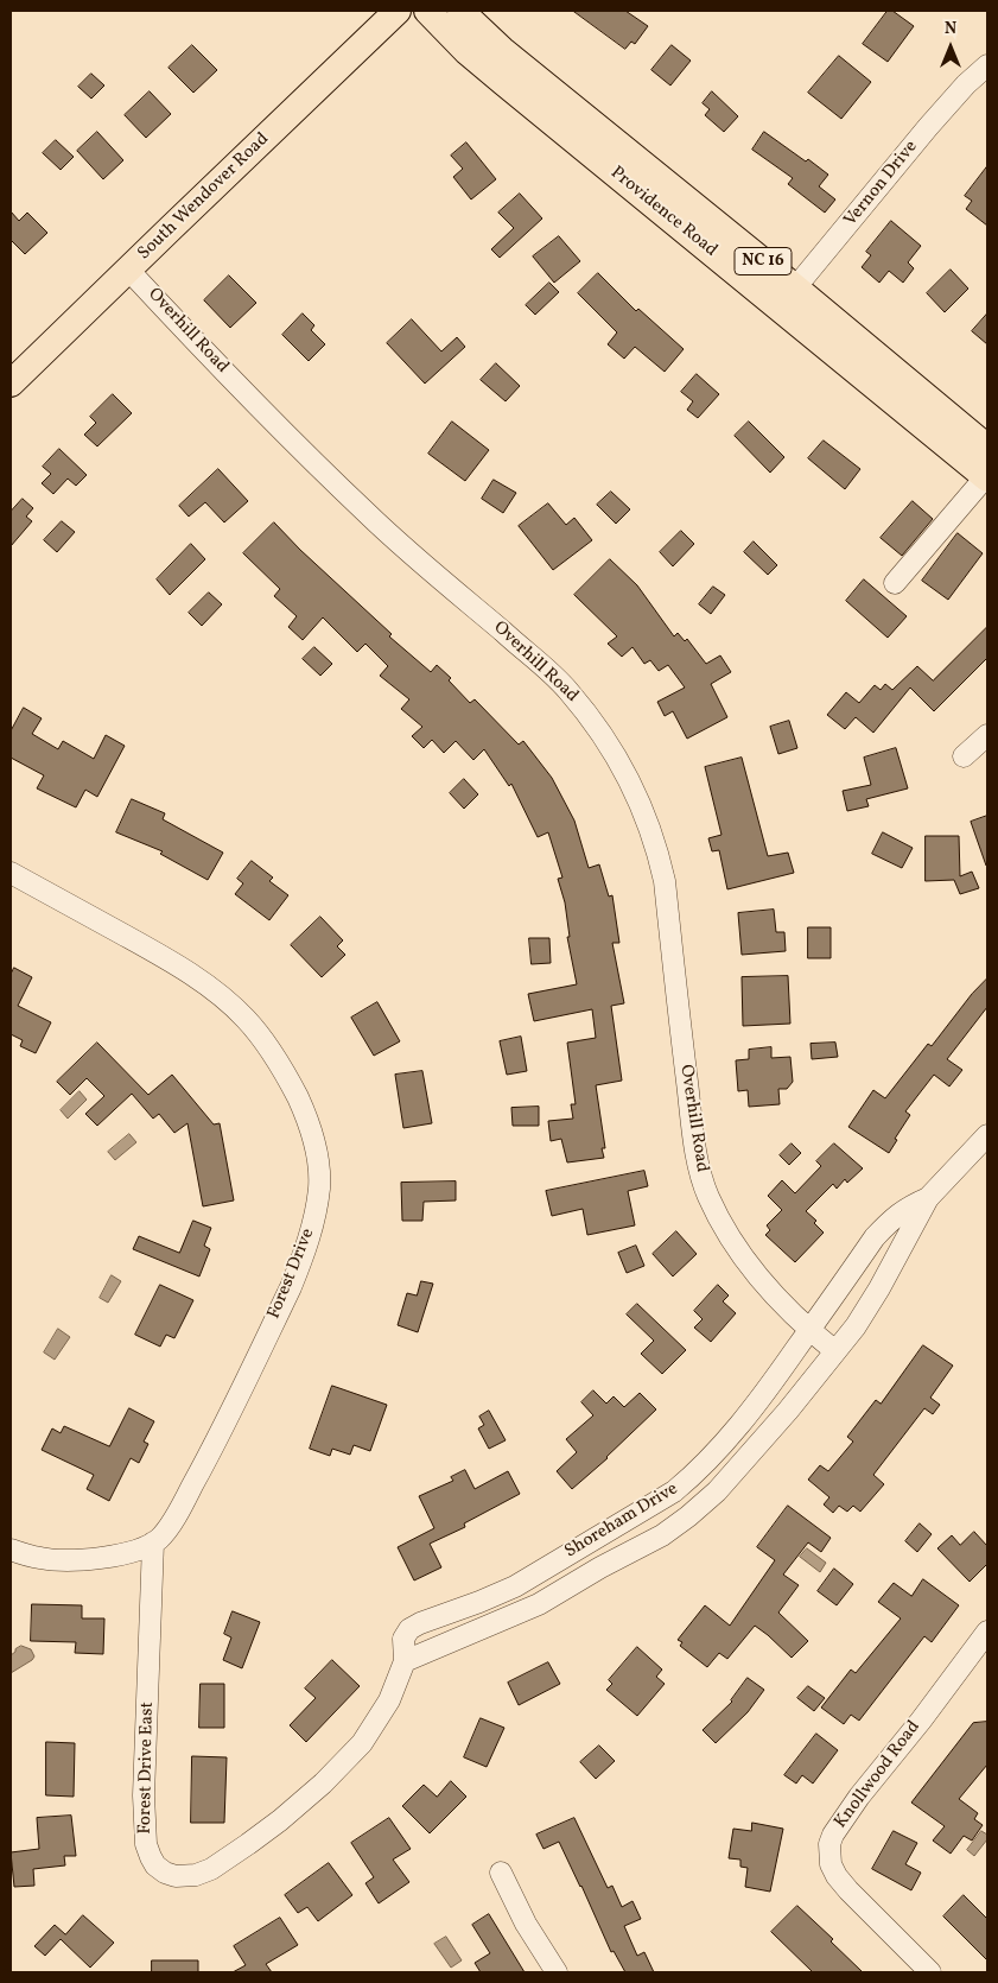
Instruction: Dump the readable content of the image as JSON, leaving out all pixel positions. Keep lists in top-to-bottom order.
{
  "streets": {
    "main road": ["South Wendover Road", "Providence Road", "NC 16"],
    "street": [
      "Vernon Drive",
      "Overhill Road",
      "Forest Drive",
      "Shoreham Drive",
      "Forest Drive East",
      "Knollwood Road"
    ]
  },
  "crossings": [
    ["Vernon Drive", "Providence Road"],
    ["South Wendover Road", "Overhill Road"],
    ["Overhill Road", "Shoreham Drive"],
    ["Forest Drive", "Forest Drive East"],
    ["Shoreham Drive", "Forest Drive East"]
  ],
  "north": "top"
}
